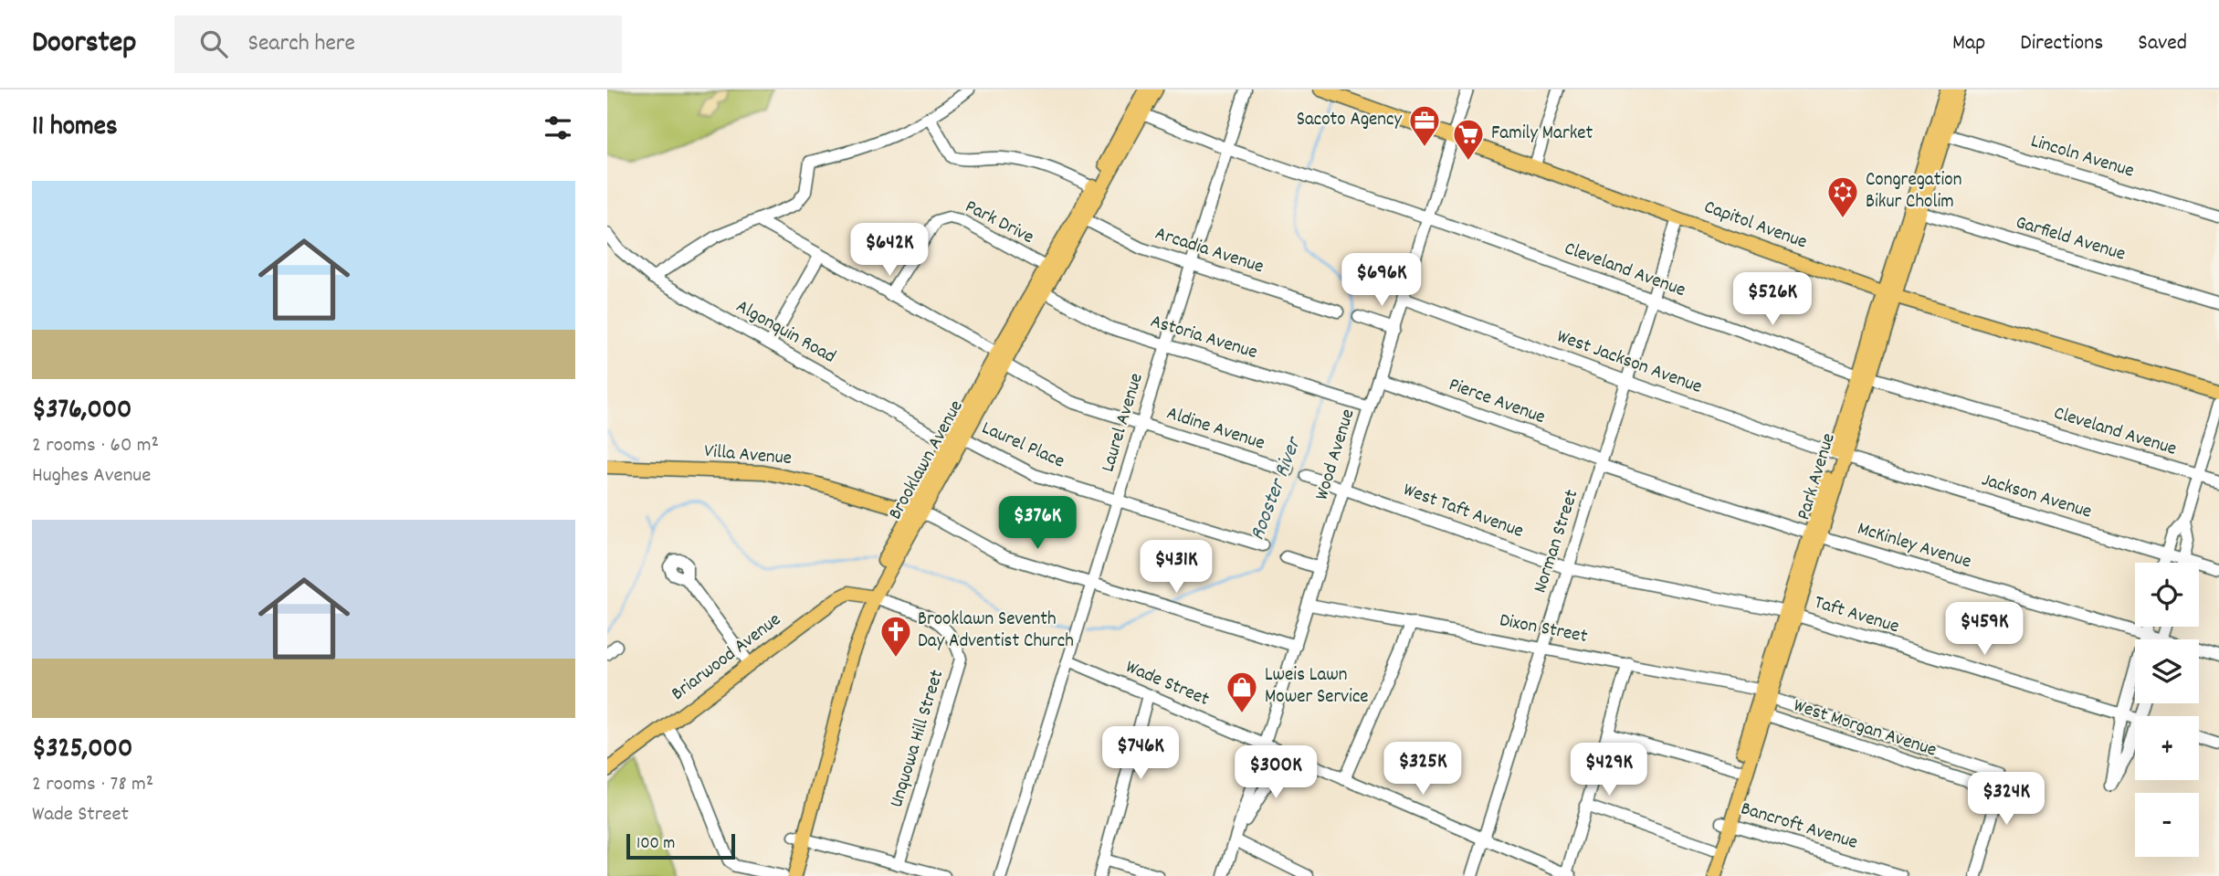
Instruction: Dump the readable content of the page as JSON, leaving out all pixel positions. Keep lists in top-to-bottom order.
{
  "streets": {
    "main road": [
      "Capitol Avenue",
      "Villa Avenue",
      "Brooklawn Avenue",
      "Park Avenue",
      "Briarwood Avenue"
    ],
    "street": [
      "Lincoln Avenue",
      "Park Drive",
      "Garfield Avenue",
      "Arcadia Avenue",
      "Cleveland Avenue",
      "Algonquin Road",
      "Astoria Avenue",
      "West Jackson Avenue",
      "Pierce Avenue",
      "Laurel Avenue",
      "Aldine Avenue",
      "Laurel Place",
      "Wood Avenue",
      "Jackson Avenue",
      "West Taft Avenue",
      "Norman Street",
      "McKinley Avenue",
      "Taft Avenue",
      "Dixon Street",
      "Wade Street",
      "West Morgan Avenue",
      "Unquowa Hill Street",
      "Bancroft Avenue"
    ]
  },
  "crossings": [
    ["Lincoln Avenue", "Park Avenue"],
    ["Park Drive", "Aldine Avenue"],
    ["Park Drive", "Brooklawn Avenue"],
    ["Capitol Avenue", "Wood Avenue"],
    ["Capitol Avenue", "Park Avenue"],
    ["Capitol Avenue", "Norman Street"],
    ["Garfield Avenue", "Park Avenue"],
    ["Arcadia Avenue", "Laurel Avenue"],
    ["Arcadia Avenue", "Brooklawn Avenue"],
    ["Cleveland Avenue", "Laurel Avenue"],
    ["Cleveland Avenue", "Wood Avenue"],
    ["Cleveland Avenue", "Brooklawn Avenue"],
    ["Cleveland Avenue", "Park Avenue"],
    ["Cleveland Avenue", "Norman Street"],
    ["Algonquin Road", "Laurel Place"],
    ["Algonquin Road", "Brooklawn Avenue"],
    ["Astoria Avenue", "Laurel Avenue"],
    ["Astoria Avenue", "Wood Avenue"],
    ["Astoria Avenue", "Brooklawn Avenue"],
    ["West Jackson Avenue", "Wood Avenue"],
    ["West Jackson Avenue", "Park Avenue"],
    ["West Jackson Avenue", "Jackson Avenue"],
    ["West Jackson Avenue", "Norman Street"],
    ["Pierce Avenue", "Wood Avenue"],
    ["Pierce Avenue", "Norman Street"],
    ["Pierce Avenue", "McKinley Avenue"],
    ["Laurel Avenue", "Aldine Avenue"],
    ["Laurel Avenue", "Laurel Place"],
    ["Laurel Avenue", "Wade Street"],
    ["Aldine Avenue", "Brooklawn Avenue"],
    ["Laurel Place", "Brooklawn Avenue"],
    ["Wood Avenue", "West Taft Avenue"],
    ["Wood Avenue", "Dixon Street"],
    ["Wood Avenue", "Wade Street"],
    ["Villa Avenue", "Brooklawn Avenue"],
    ["Brooklawn Avenue", "Briarwood Avenue"],
    ["Brooklawn Avenue", "Unquowa Hill Street"],
    ["Park Avenue", "Jackson Avenue"],
    ["Park Avenue", "West Taft Avenue"],
    ["Park Avenue", "McKinley Avenue"],
    ["Park Avenue", "Taft Avenue"],
    ["Park Avenue", "Dixon Street"],
    ["Park Avenue", "West Morgan Avenue"],
    ["Park Avenue", "Bancroft Avenue"],
    ["West Taft Avenue", "Norman Street"],
    ["West Taft Avenue", "Taft Avenue"],
    ["Norman Street", "McKinley Avenue"],
    ["Norman Street", "Dixon Street"],
    ["Norman Street", "Wade Street"],
    ["Dixon Street", "West Morgan Avenue"],
    ["Briarwood Avenue", "Unquowa Hill Street"]
  ],
  "water": ["Rooster River"],
  "places": {
    "office": ["Sacoto Agency"],
    "supermarket": ["Family Market"],
    "synagogue": ["Congregation Bikur Cholim"],
    "church": ["Brooklawn Seventh Day Adventist Church"],
    "shop": ["Lweis Lawn Mower Service"]
  },
  "scale_bar": "100 m",
  "page": {
    "header": "Doorstep",
    "search": "Search here",
    "nav": ["Map", "Directions", "Saved"],
    "heading": "11 homes",
    "list": [
      {
        "name": "$376,000",
        "note": "2 rooms · 60 m² · Hughes Avenue"
      },
      {
        "name": "$325,000",
        "note": "2 rooms · 78 m² · Wade Street"
      }
    ],
    "price": [
      "$642K",
      "$696K",
      "$526K",
      "$376K",
      "$431K",
      "$459K",
      "$746K",
      "$325K",
      "$429K",
      "$300K",
      "$324K"
    ],
    "map_buttons": ["+", "−"],
    "scale": "100 m"
  }
}
